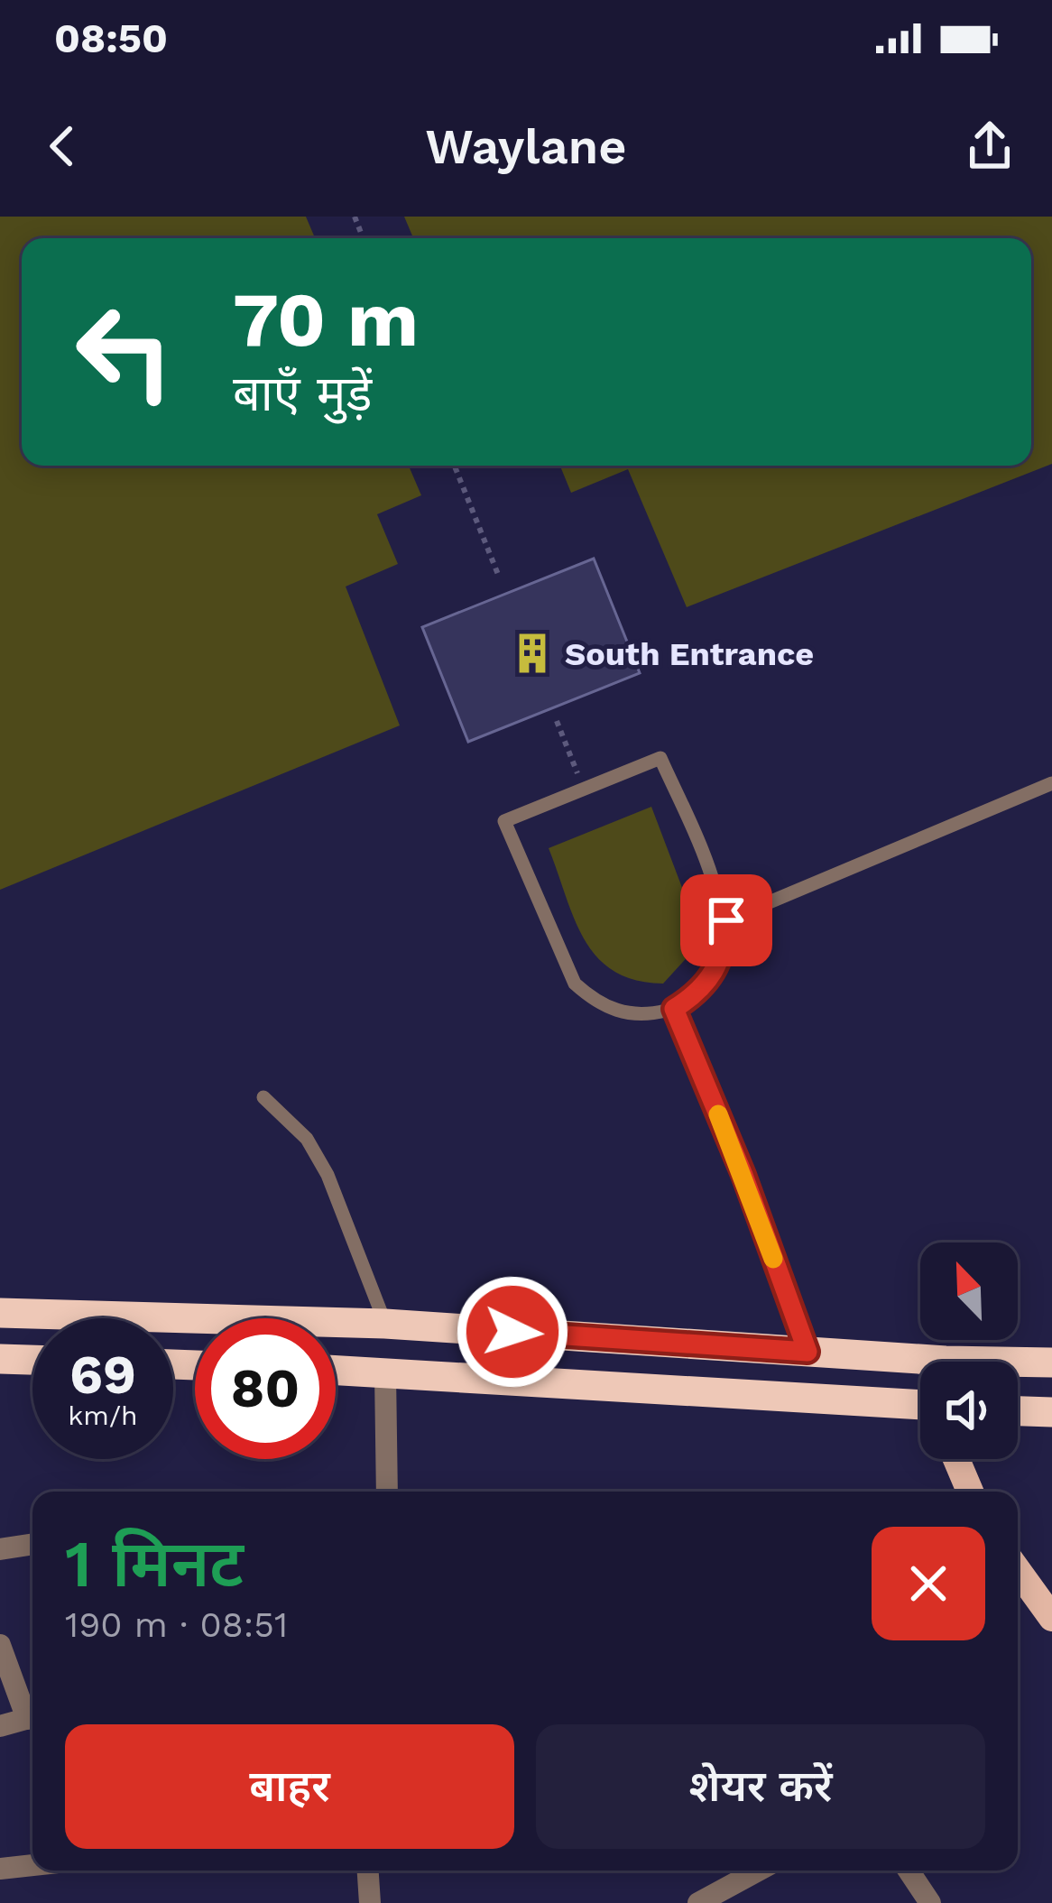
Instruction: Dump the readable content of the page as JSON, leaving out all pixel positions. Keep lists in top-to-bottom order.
{
  "places": {
    "building": ["South Entrance"]
  },
  "north": "top left",
  "page": {
    "status": "08:50",
    "header": "Waylane",
    "turn": ["70 m", "बाएँ मुड़ें"],
    "speed": "69 km/h",
    "limit": "80",
    "heading": ["1 मिनट", "190 m · 08:51"],
    "buttons": ["बाहर", "शेयर करें"]
  }
}
